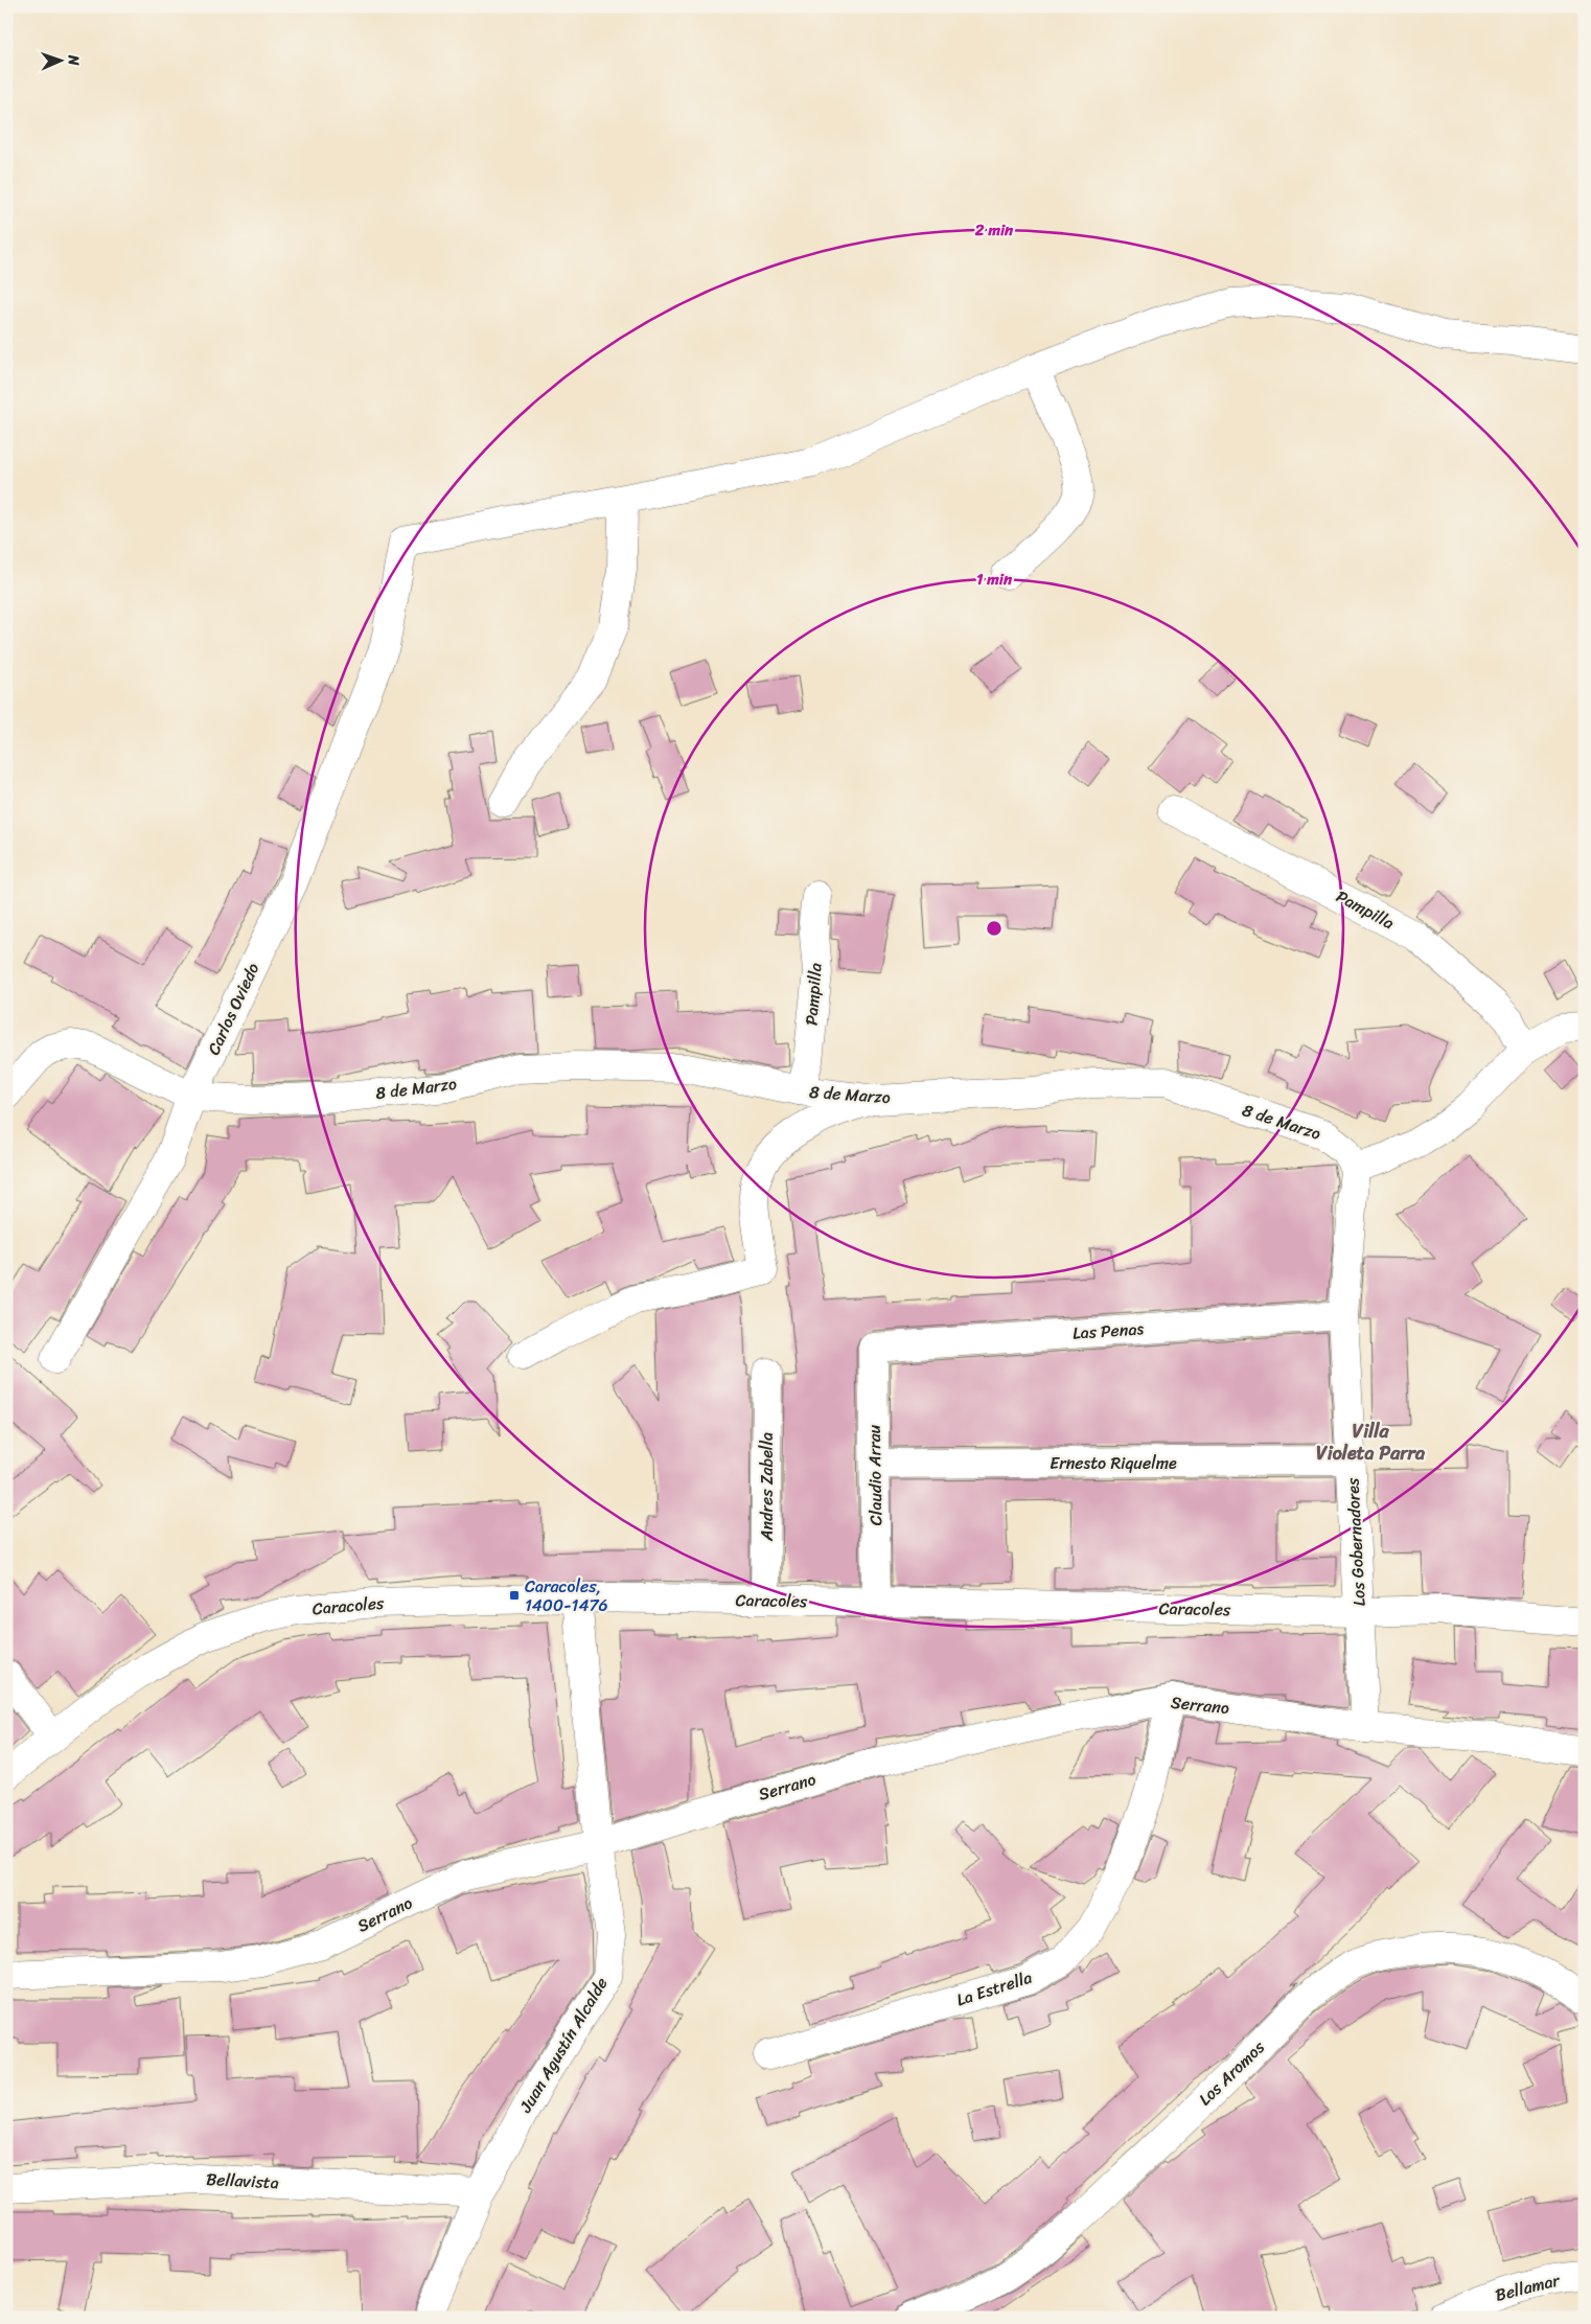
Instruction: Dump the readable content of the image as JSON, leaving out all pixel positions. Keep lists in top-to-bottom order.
{
  "streets": {
    "street": [
      "Pampilla",
      "Carlos Oviedo",
      "8 de Marzo",
      "Las Penas",
      "Ernesto Riquelme",
      "Claudio Arrau",
      "Andres Zabella",
      "Los Gobernadores",
      "Caracoles",
      "Serrano",
      "La Estrella",
      "Juan Agustín Alcalde",
      "Los Aromos",
      "Bellavista",
      "Bellamar"
    ]
  },
  "crossings": [
    ["Pampilla", "8 de Marzo"],
    ["Carlos Oviedo", "8 de Marzo"],
    ["8 de Marzo", "Los Gobernadores"],
    ["Las Penas", "Claudio Arrau"],
    ["Las Penas", "Los Gobernadores"],
    ["Ernesto Riquelme", "Claudio Arrau"],
    ["Ernesto Riquelme", "Los Gobernadores"],
    ["Claudio Arrau", "Caracoles"],
    ["Andres Zabella", "Caracoles"],
    ["Los Gobernadores", "Caracoles"],
    ["Los Gobernadores", "Serrano"],
    ["Caracoles", "Juan Agustín Alcalde"],
    ["Serrano", "La Estrella"],
    ["Serrano", "Juan Agustín Alcalde"],
    ["Juan Agustín Alcalde", "Bellavista"]
  ],
  "districts": ["Villa Violeta Parra"],
  "places": {
    "transit": ["Caracoles, 1400-1476"]
  },
  "north": "right",
  "rings": ["2 min", "1 min"]
}
